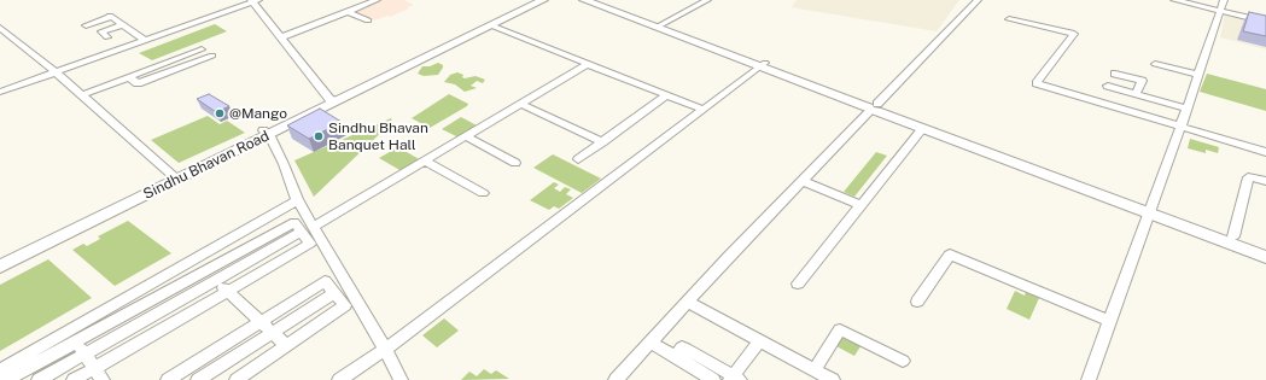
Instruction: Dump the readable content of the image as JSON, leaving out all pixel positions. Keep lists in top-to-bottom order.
{
  "streets": {
    "main road": ["Sindhu Bhavan Road"]
  },
  "places": ["@Mango", "Sindhu Bhavan Banquet Hall"]
}
